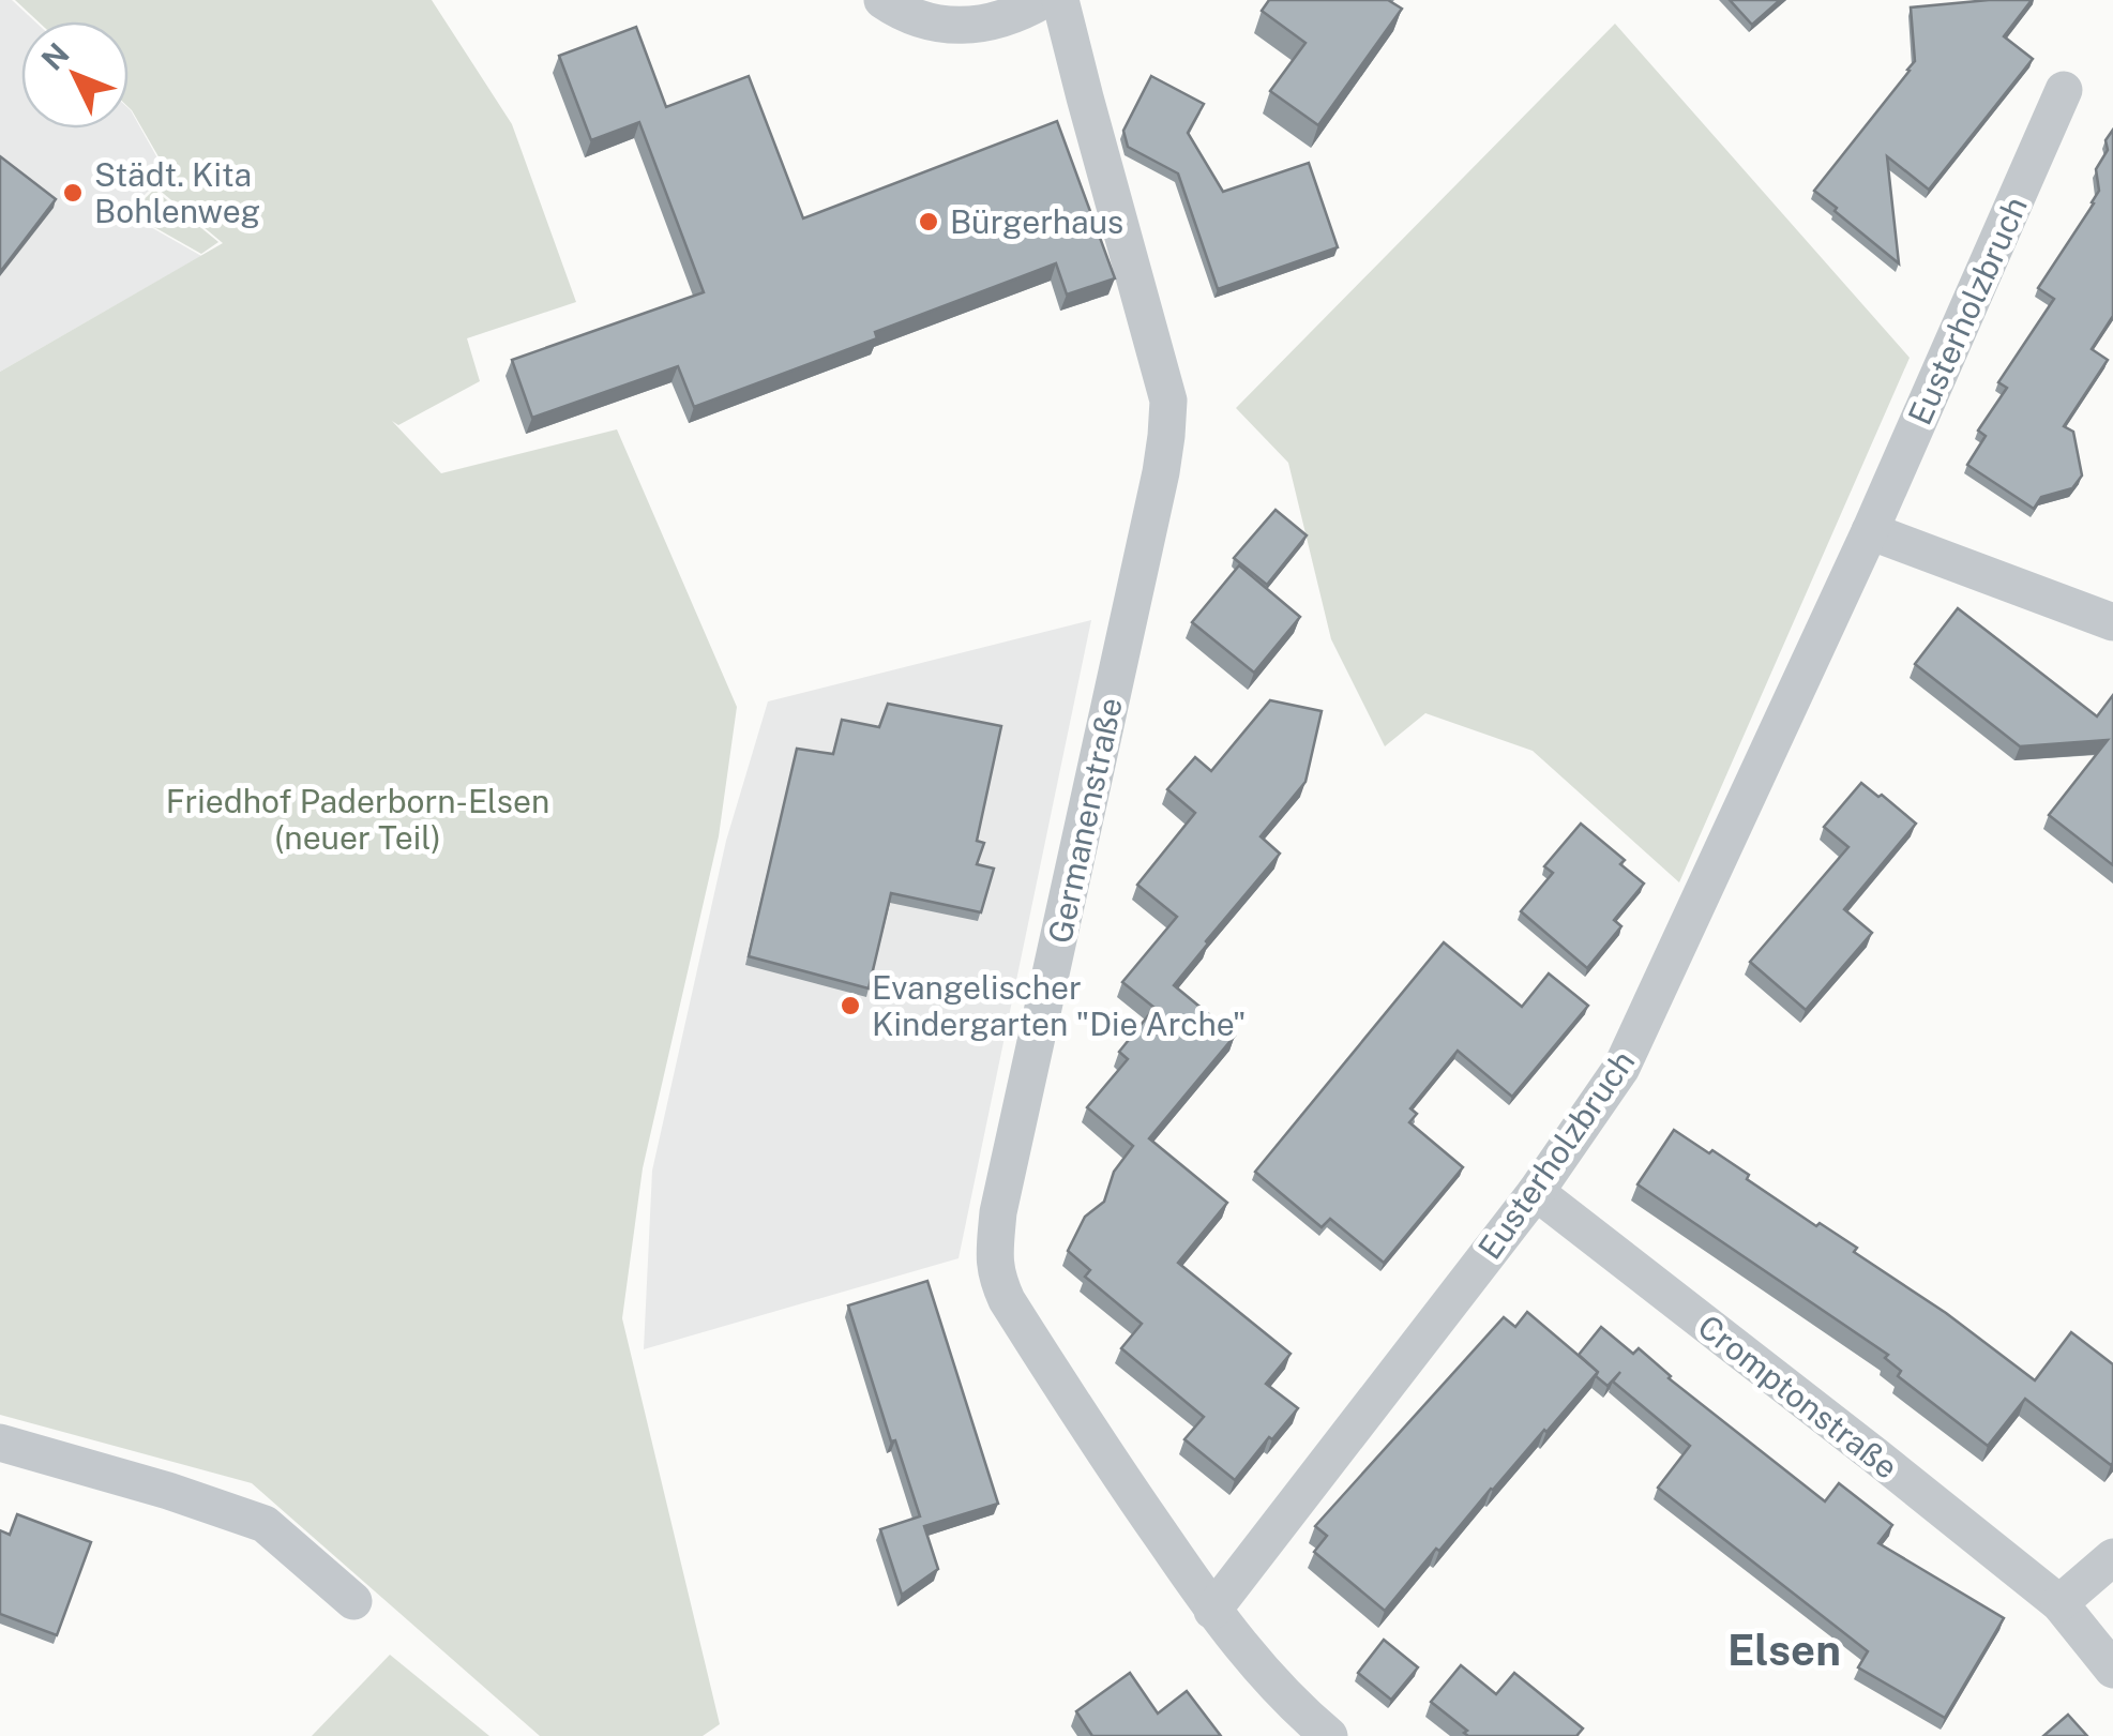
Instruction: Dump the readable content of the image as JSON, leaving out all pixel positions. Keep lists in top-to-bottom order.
{
  "streets": {
    "street": ["Eusterholzbruch", "Germanenstraße", "Cromptonstraße"]
  },
  "crossings": [
    ["Eusterholzbruch", "Germanenstraße"],
    ["Eusterholzbruch", "Cromptonstraße"]
  ],
  "districts": ["Elsen"],
  "parks": ["Friedhof Paderborn-Elsen (neuer Teil)"],
  "places": ["Städt. Kita Bohlenweg", "Bürgerhaus", "Evangelischer Kindergarten \"Die Arche\""],
  "north": "top left"
}
